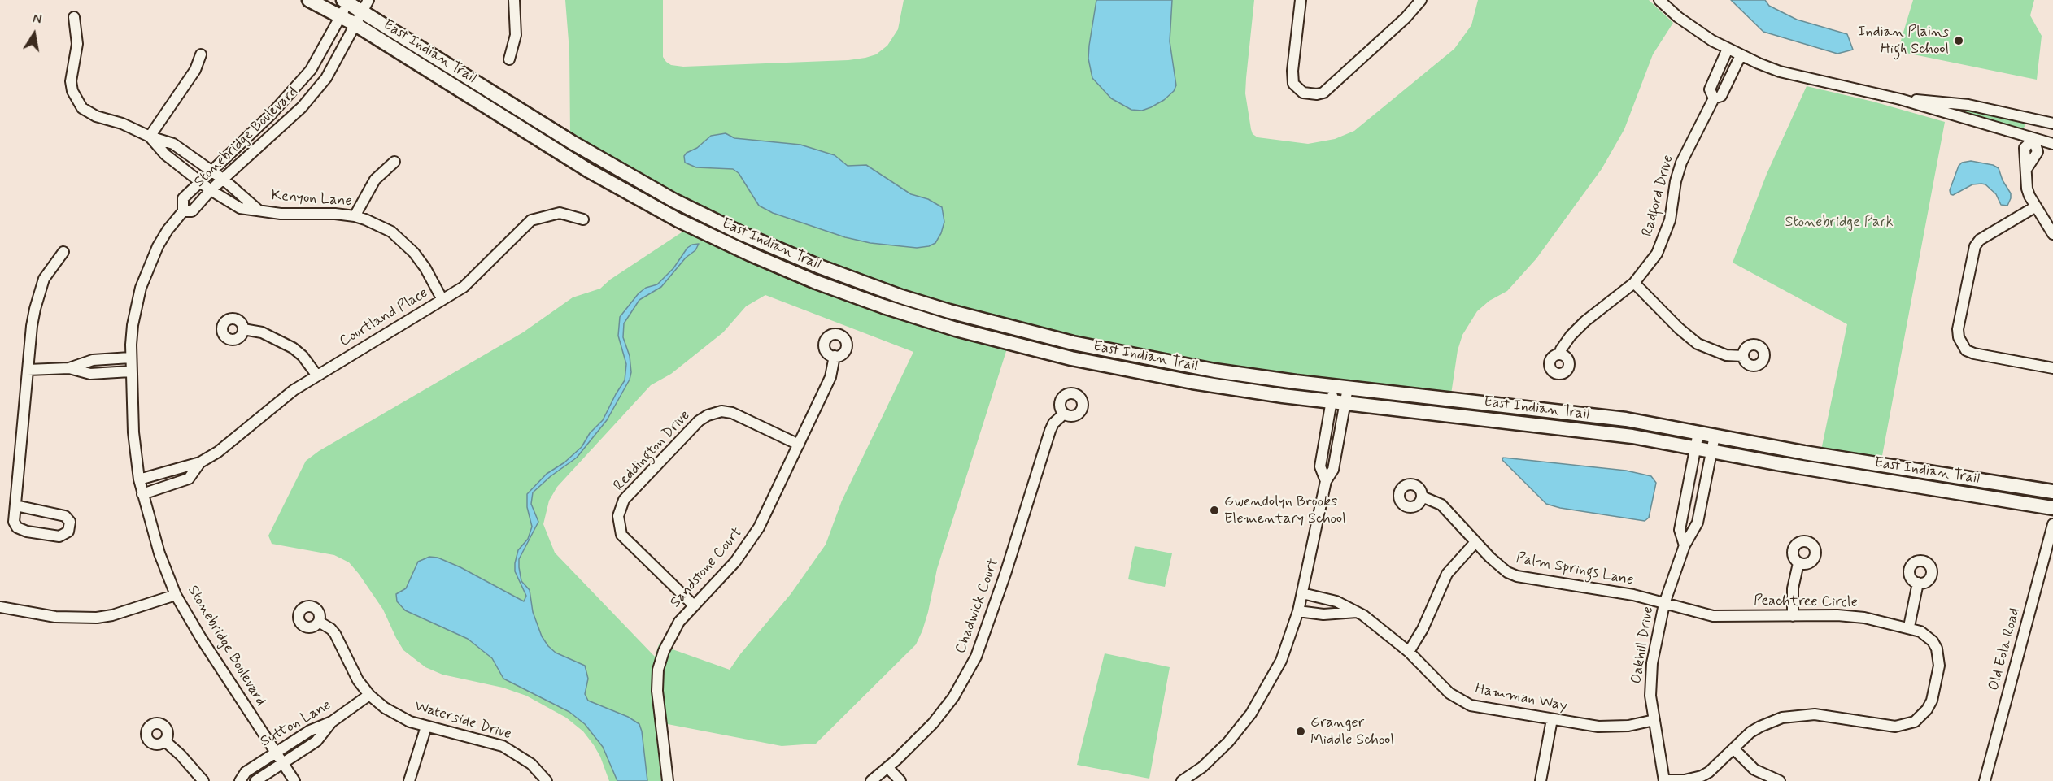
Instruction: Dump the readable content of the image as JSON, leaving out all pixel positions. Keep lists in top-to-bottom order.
{
  "streets": {
    "main road": ["East Indian Trail"],
    "street": [
      "Stonebridge Boulevard",
      "Radford Drive",
      "Kenyon Lane",
      "Courtland Place",
      "Reddington Drive",
      "Sandstone Court",
      "Palm Springs Lane",
      "Peachtree Circle",
      "Chadwick Court",
      "Oakhill Drive",
      "Old Eola Road",
      "Hamman Way",
      "Waterside Drive",
      "Sutton Lane"
    ]
  },
  "crossings": [
    ["East Indian Trail", "Stonebridge Boulevard"],
    ["East Indian Trail", "Oakhill Drive"],
    ["Stonebridge Boulevard", "Kenyon Lane"],
    ["Stonebridge Boulevard", "Courtland Place"],
    ["Stonebridge Boulevard", "Sutton Lane"],
    ["Kenyon Lane", "Courtland Place"],
    ["Reddington Drive", "Sandstone Court"],
    ["Palm Springs Lane", "Peachtree Circle"],
    ["Palm Springs Lane", "Oakhill Drive"],
    ["Peachtree Circle", "Oakhill Drive"],
    ["Oakhill Drive", "Hamman Way"],
    ["Waterside Drive", "Sutton Lane"]
  ],
  "parks": ["Stonebridge Park"],
  "places": ["Indian Plains High School", "Gwendolyn Brooks Elementary School", "Granger Middle School"],
  "north": "top"
}
